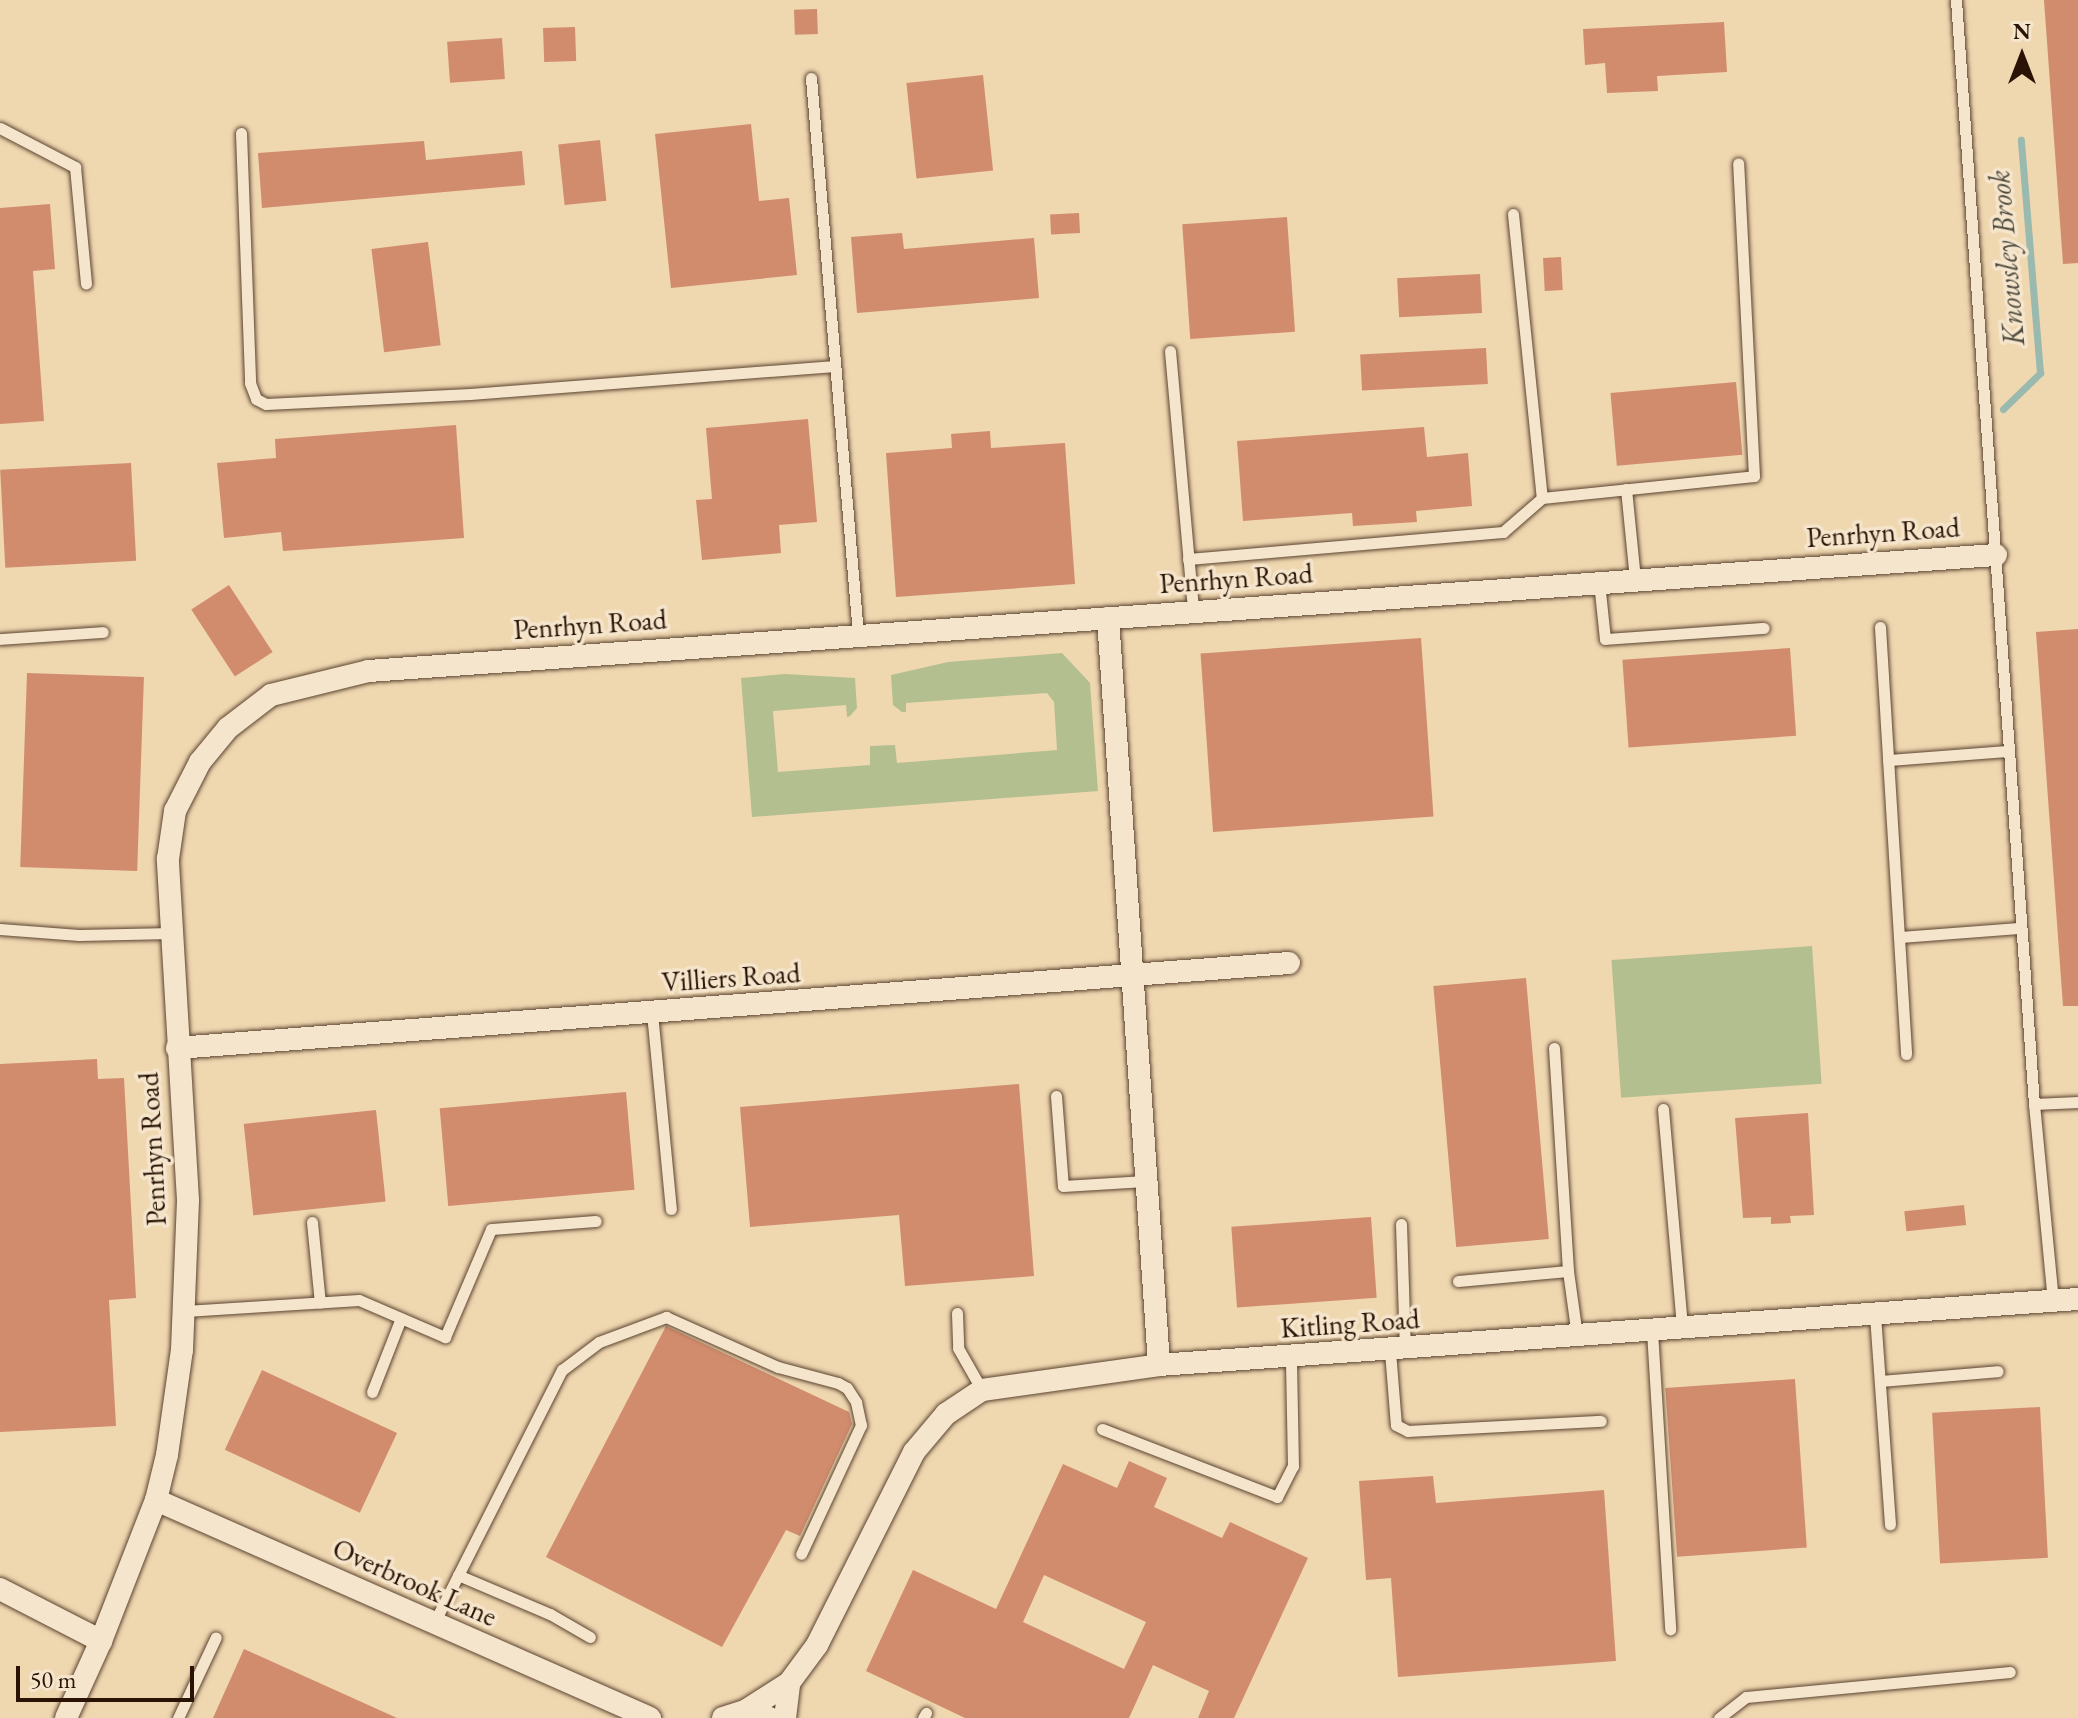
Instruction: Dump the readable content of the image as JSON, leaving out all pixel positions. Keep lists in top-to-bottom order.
{
  "streets": {
    "street": [
      "Penrhyn Road",
      "Villiers Road",
      "Kitling Road",
      "Overbrook Lane"
    ]
  },
  "crossings": [
    ["Penrhyn Road", "Villiers Road"],
    ["Penrhyn Road", "Overbrook Lane"]
  ],
  "water": ["Knowsley Brook"],
  "scale_bar": "50 m",
  "north": "top"
}
